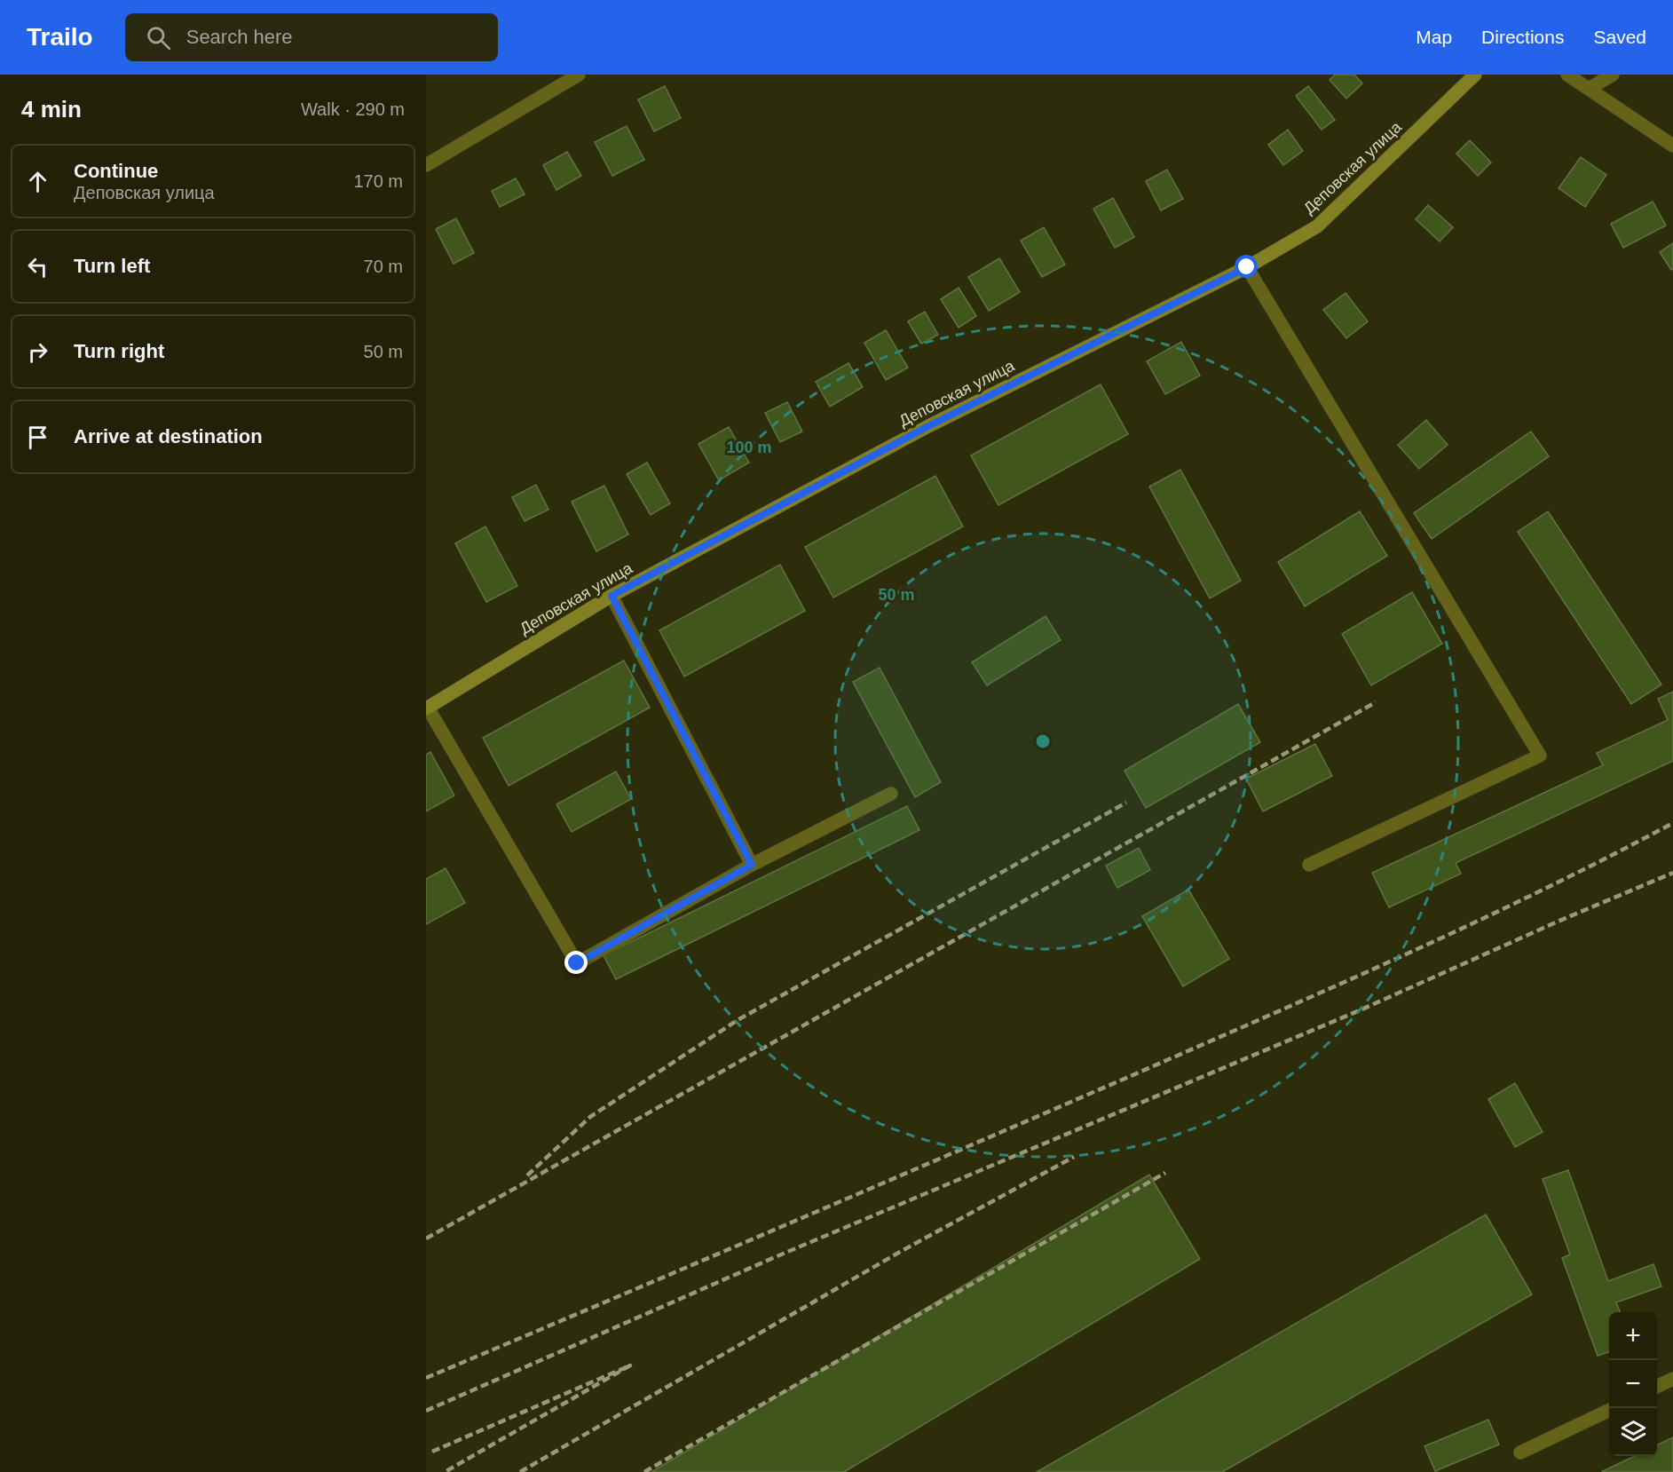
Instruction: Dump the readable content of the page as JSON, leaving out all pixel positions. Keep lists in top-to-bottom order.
{
  "streets": {
    "street": ["Деповская улица"]
  },
  "page": {
    "header": "Trailo",
    "search": "Search here",
    "nav": ["Map", "Directions", "Saved"],
    "heading": ["4 min", "Walk · 290 m"],
    "list": [
      ["Continue", "Деповская улица", "170 m"],
      ["Turn left", "70 m"],
      ["Turn right", "50 m"],
      "Arrive at destination"
    ],
    "map_buttons": ["+", "−"]
  },
  "rings": ["100 m", "50 m"]
}
